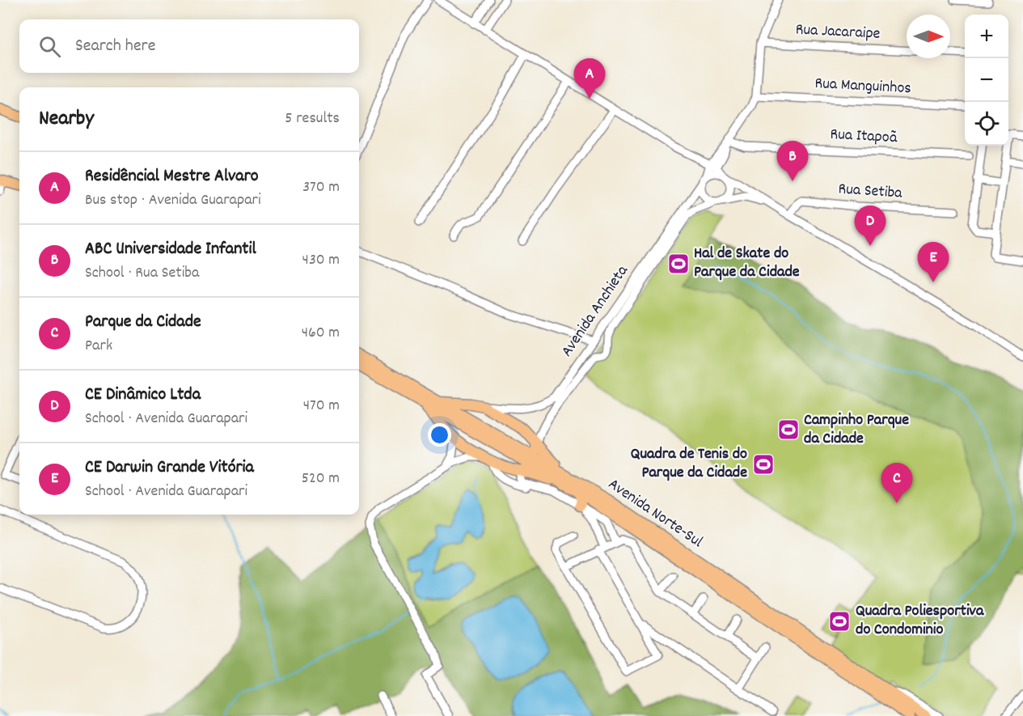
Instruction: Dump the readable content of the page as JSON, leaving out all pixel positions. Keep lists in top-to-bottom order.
{
  "streets": {
    "main road": ["Avenida Norte-Sul"],
    "street": [
      "Rua Jacaraipe",
      "Rua Manguinhos",
      "Rua Itapoã",
      "Rua Setiba",
      "Avenida Anchieta"
    ]
  },
  "crossings": [
    ["Rua Jacaraipe", "Avenida Anchieta"],
    ["Rua Manguinhos", "Avenida Anchieta"],
    ["Rua Itapoã", "Avenida Anchieta"]
  ],
  "places": {
    "sports": [
      "Hal de Skate do Parque da Cidade",
      "Campinho Parque da Cidade",
      "Quadra de Tenis do Parque da Cidade",
      "Quadra Poliesportiva do Condominio"
    ]
  },
  "north": "right",
  "page": {
    "map_buttons": ["+", "−"],
    "search": "Search here",
    "pins": [
      "A",
      "B",
      "D",
      "E",
      "C"
    ],
    "heading": ["Nearby", "5 results"],
    "list": [
      {
        "mark": "A",
        "name": "Residêncial Mestre Alvaro",
        "note": "Bus stop · Avenida Guarapari",
        "value": "370 m"
      },
      {
        "mark": "B",
        "name": "ABC Universidade Infantil",
        "note": "School · Rua Setiba",
        "value": "430 m"
      },
      {
        "mark": "C",
        "name": "Parque da Cidade",
        "note": "Park",
        "value": "460 m"
      },
      {
        "mark": "D",
        "name": "CE Dinâmico Ltda",
        "note": "School · Avenida Guarapari",
        "value": "470 m"
      },
      {
        "mark": "E",
        "name": "CE Darwin Grande Vitória",
        "note": "School · Avenida Guarapari",
        "value": "520 m"
      }
    ]
  }
}
